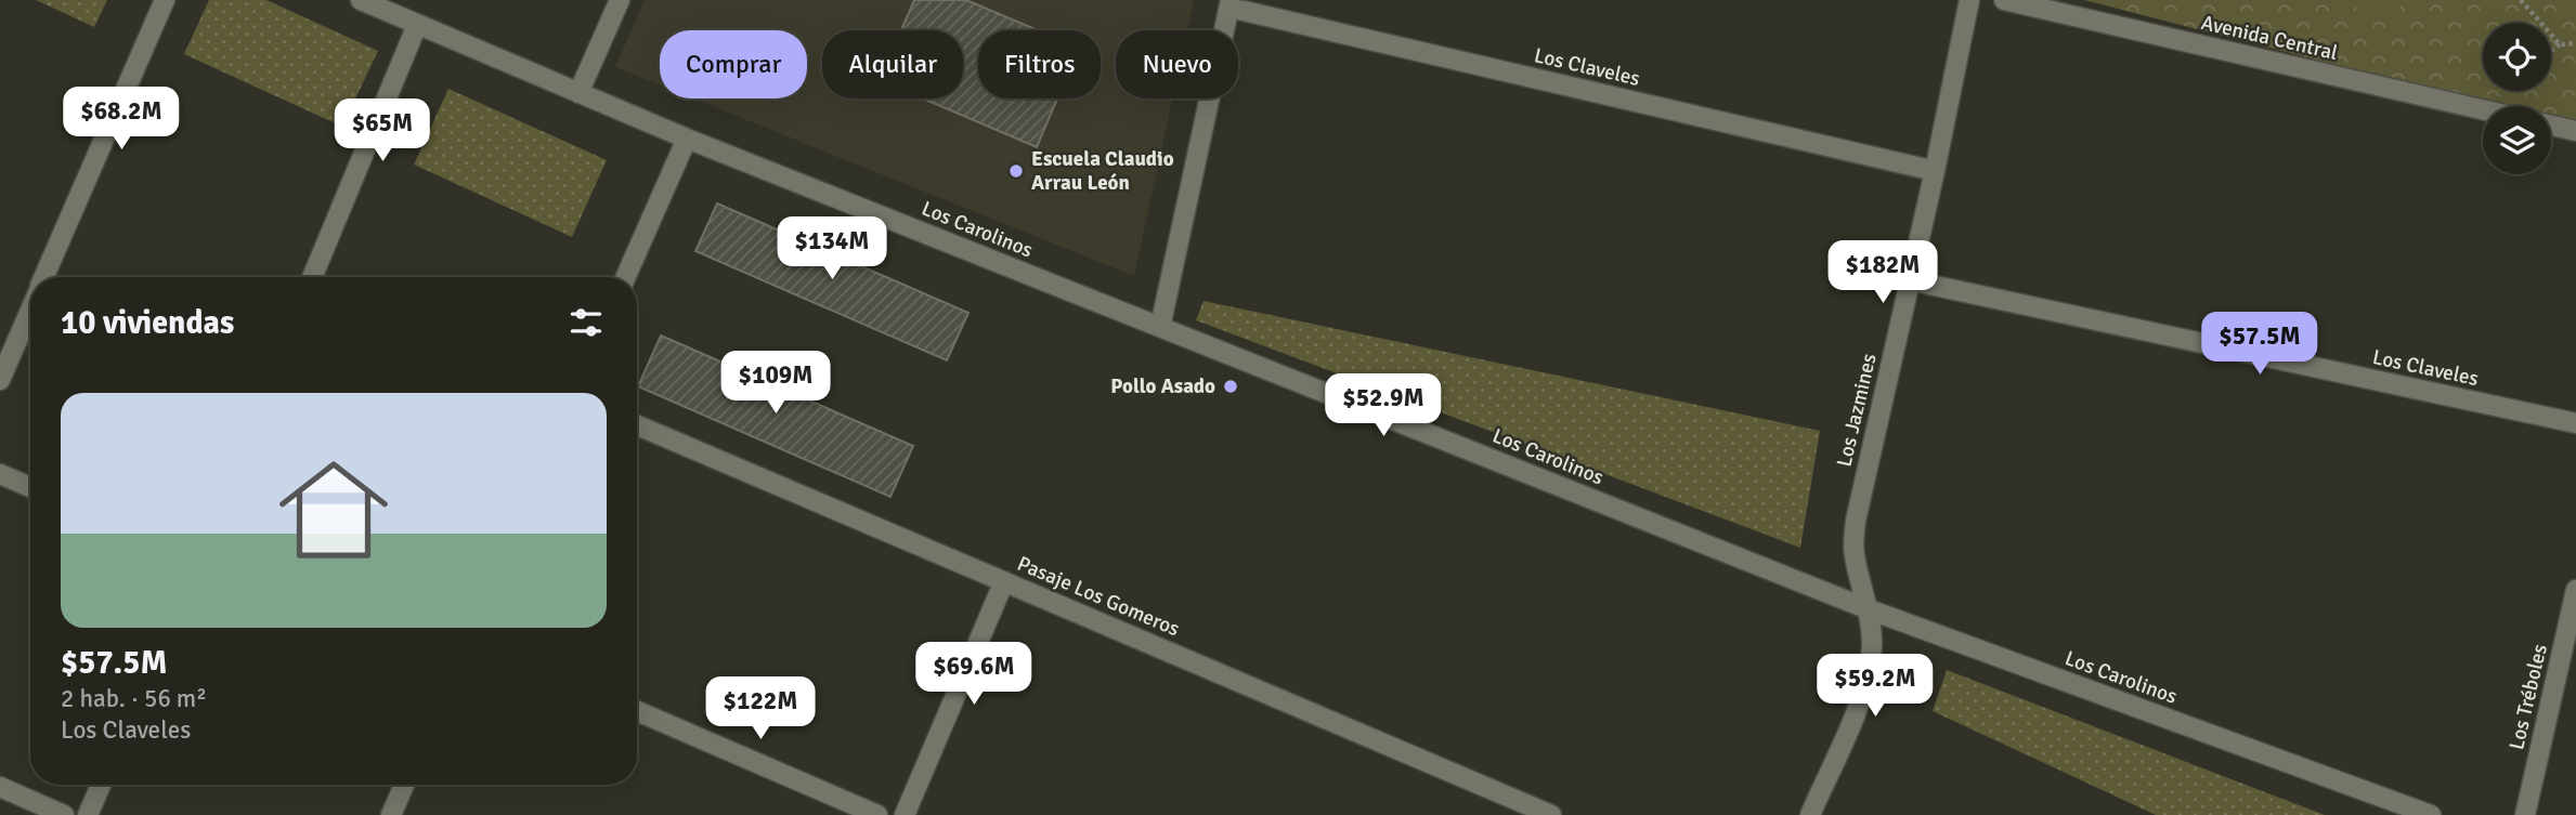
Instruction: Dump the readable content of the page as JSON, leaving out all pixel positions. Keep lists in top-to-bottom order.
{
  "streets": {
    "street": [
      "Avenida Central",
      "Los Claveles",
      "Los Carolinos",
      "Los Jazmines",
      "Pasaje Los Gomeros",
      "Los Tréboles"
    ]
  },
  "crossings": [
    ["Los Claveles", "Los Jazmines"],
    ["Los Carolinos", "Los Jazmines"]
  ],
  "places": ["Escuela Claudio Arrau León", "Pollo Asado"],
  "page": {
    "chip": [
      "Comprar",
      "Alquilar",
      "Filtros",
      "Nuevo"
    ],
    "price": [
      "$68.2M",
      "$65M",
      "$134M",
      "$182M",
      "$57.5M",
      "$109M",
      "$52.9M",
      "$69.6M",
      "$59.2M",
      "$122M"
    ],
    "heading": "10 viviendas",
    "list": [
      {
        "name": "$57.5M",
        "note": "2 hab. · 56 m² · Los Claveles"
      }
    ]
  }
}
